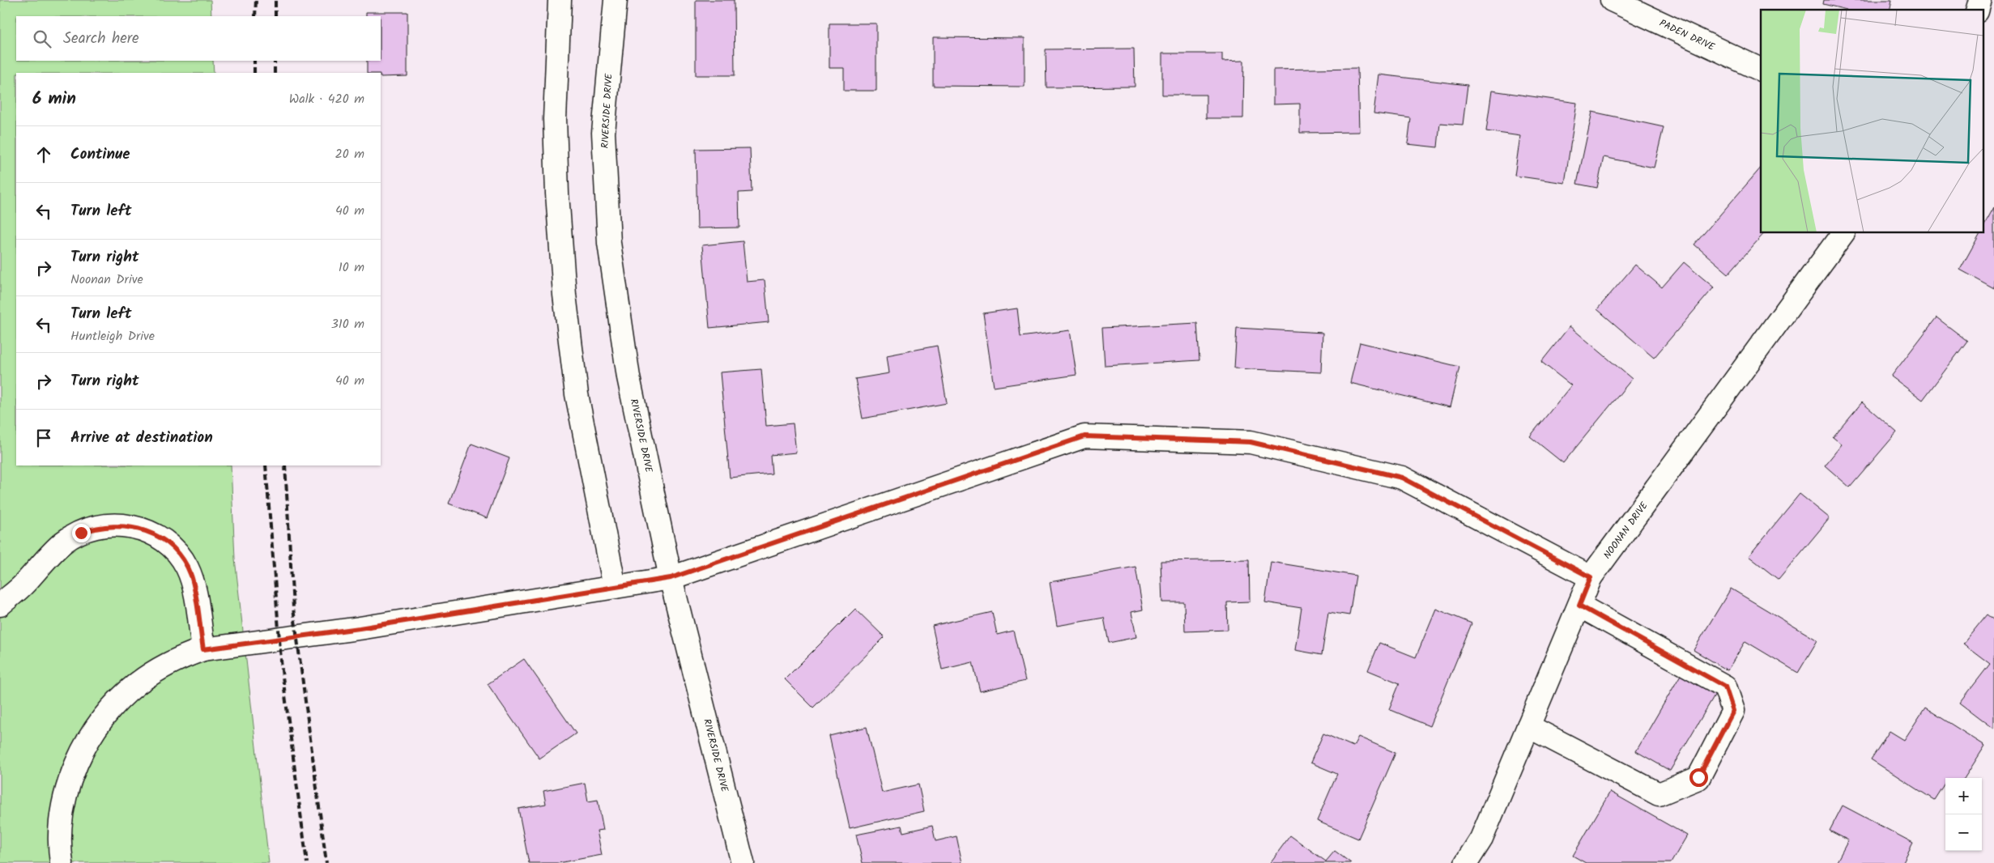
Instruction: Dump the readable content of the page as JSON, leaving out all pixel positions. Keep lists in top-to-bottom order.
{
  "streets": {
    "street": ["PADEN DRIVE", "RIVERSIDE DRIVE", "NOONAN DRIVE"]
  },
  "page": {
    "search": "Search here",
    "heading": ["6 min", "Walk · 420 m"],
    "list": [
      ["Continue", "20 m"],
      ["Turn left", "40 m"],
      ["Turn right", "Noonan Drive", "10 m"],
      ["Turn left", "Huntleigh Drive", "310 m"],
      ["Turn right", "40 m"],
      "Arrive at destination"
    ],
    "map_buttons": ["+", "−"]
  }
}
